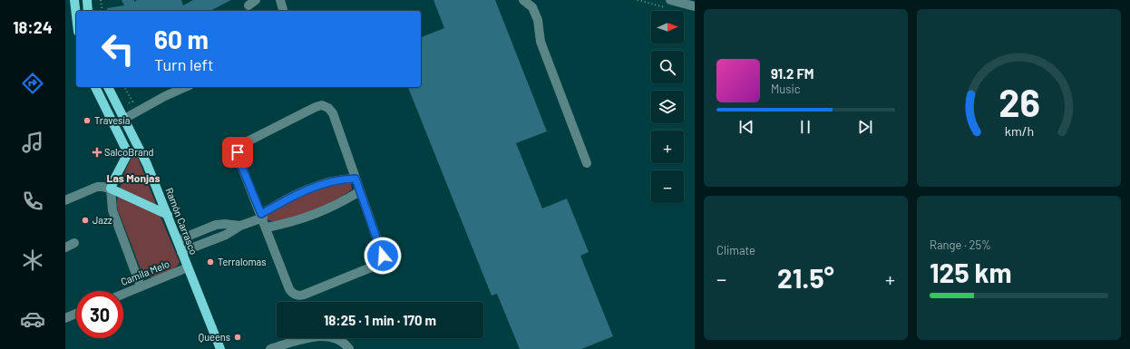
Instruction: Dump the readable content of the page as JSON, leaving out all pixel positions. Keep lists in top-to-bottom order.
{
  "streets": {
    "main road": ["Ramón Carrasco"],
    "street": ["Camila Melo"]
  },
  "crossings": [
    ["Ramón Carrasco", "Camila Melo"]
  ],
  "districts": ["Las Monjas"],
  "places": {
    "other": [
      "Travesía",
      "Jazz",
      "Terralomas",
      "Queens"
    ],
    "health": ["SalcoBrand"]
  },
  "north": "right",
  "page": {
    "tabs": "18:24",
    "map_buttons": ["+", "−"],
    "turn": ["60 m", "Turn left"],
    "song": ["91.2 FM", "Music"],
    "tile": [
      "Climate",
      ["Range · 25%", "125 km"]
    ],
    "heat": ["−", "21.5°", "+"],
    "limit": "30",
    "trip": "18:25 · 1 min · 170 m",
    "gauge": ["26", "km/h"]
  }
}
